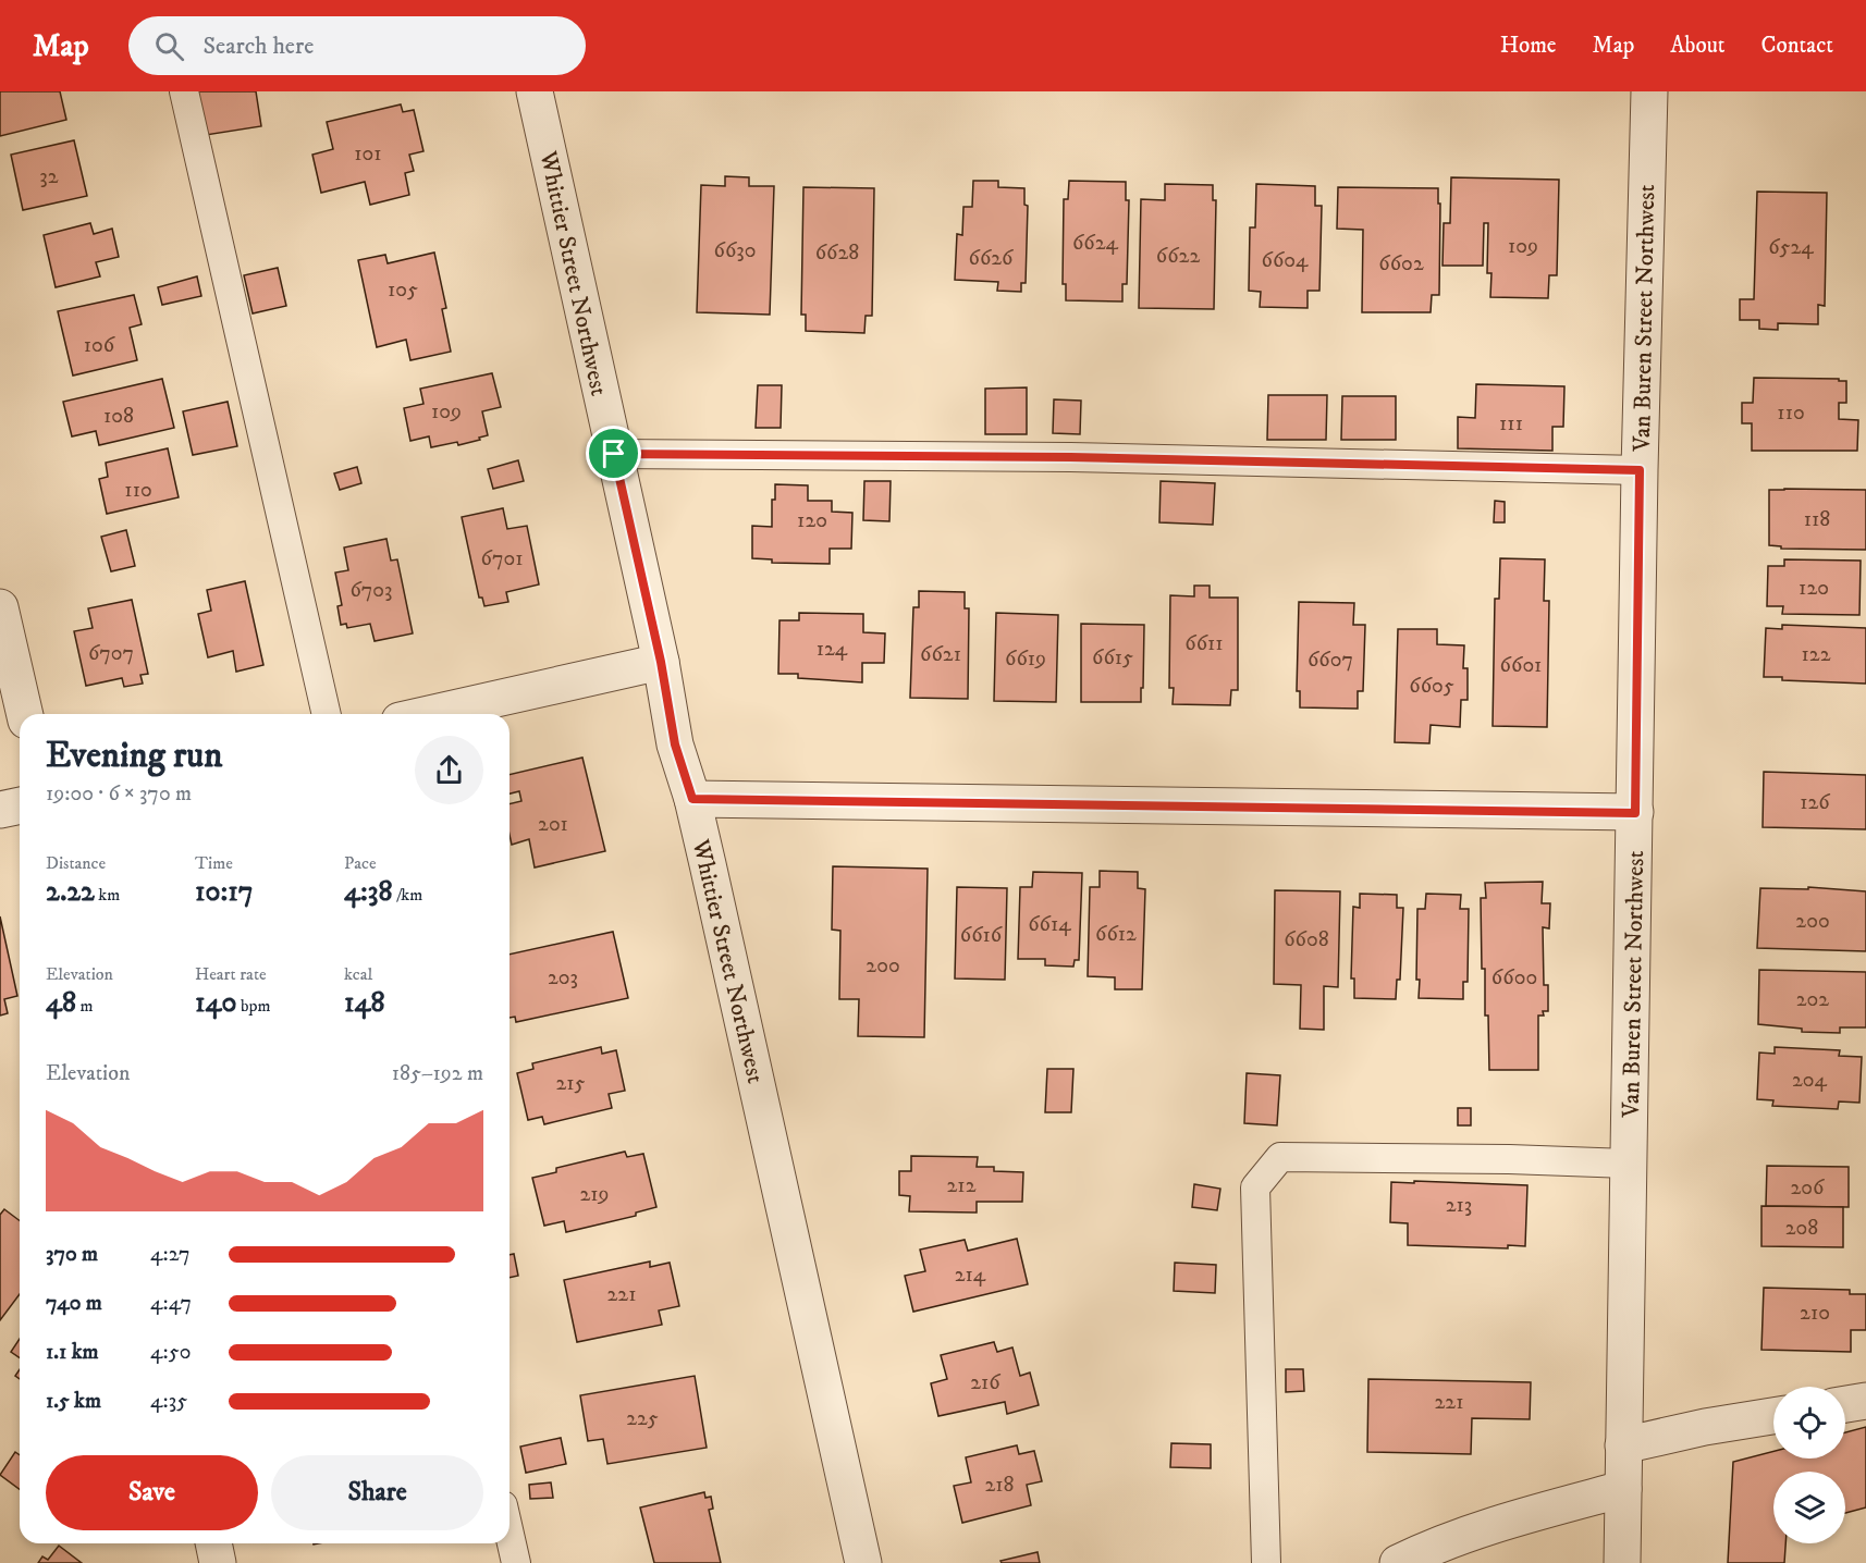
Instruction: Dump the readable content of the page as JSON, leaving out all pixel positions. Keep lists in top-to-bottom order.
{
  "streets": {
    "street": ["Whittier Street Northwest", "Van Buren Street Northwest"]
  },
  "house_numbers": [
    "101",
    "32",
    "6624",
    "109",
    "6524",
    "6630",
    "6628",
    "6622",
    "6626",
    "6604",
    "6602",
    "105",
    "106",
    "109",
    "110",
    "108",
    "111",
    "110",
    "118",
    "120",
    "6701",
    "120",
    "6703",
    "6611",
    "124",
    "6707",
    "6621",
    "122",
    "6615",
    "6619",
    "6607",
    "6601",
    "6605",
    "126",
    "201",
    "200",
    "6614",
    "6612",
    "6616",
    "6608",
    "200",
    "203",
    "6600",
    "202",
    "204",
    "215",
    "212",
    "206",
    "219",
    "213",
    "208",
    "214",
    "221",
    "210",
    "216",
    "221",
    "225",
    "218"
  ],
  "page": {
    "header": "Map",
    "search": "Search here",
    "nav": [
      "Home",
      "Map",
      "About",
      "Contact"
    ],
    "heading": ["Evening run", "19:00 · 6 × 370 m"],
    "stats": [
      ["Distance", "2.22 km"],
      ["Time", "10:17"],
      ["Pace", "4:38 /km"],
      ["Elevation", "48 m"],
      ["Heart rate", "140 bpm"],
      ["kcal", "148"]
    ],
    "chart": ["Elevation", "185–192 m"],
    "list": [
      {
        "name": "370 m",
        "note": "4:27"
      },
      {
        "name": "740 m",
        "note": "4:47"
      },
      {
        "name": "1.1 km",
        "note": "4:50"
      },
      {
        "name": "1.5 km",
        "note": "4:35"
      }
    ],
    "buttons": ["Save", "Share"]
  }
}
